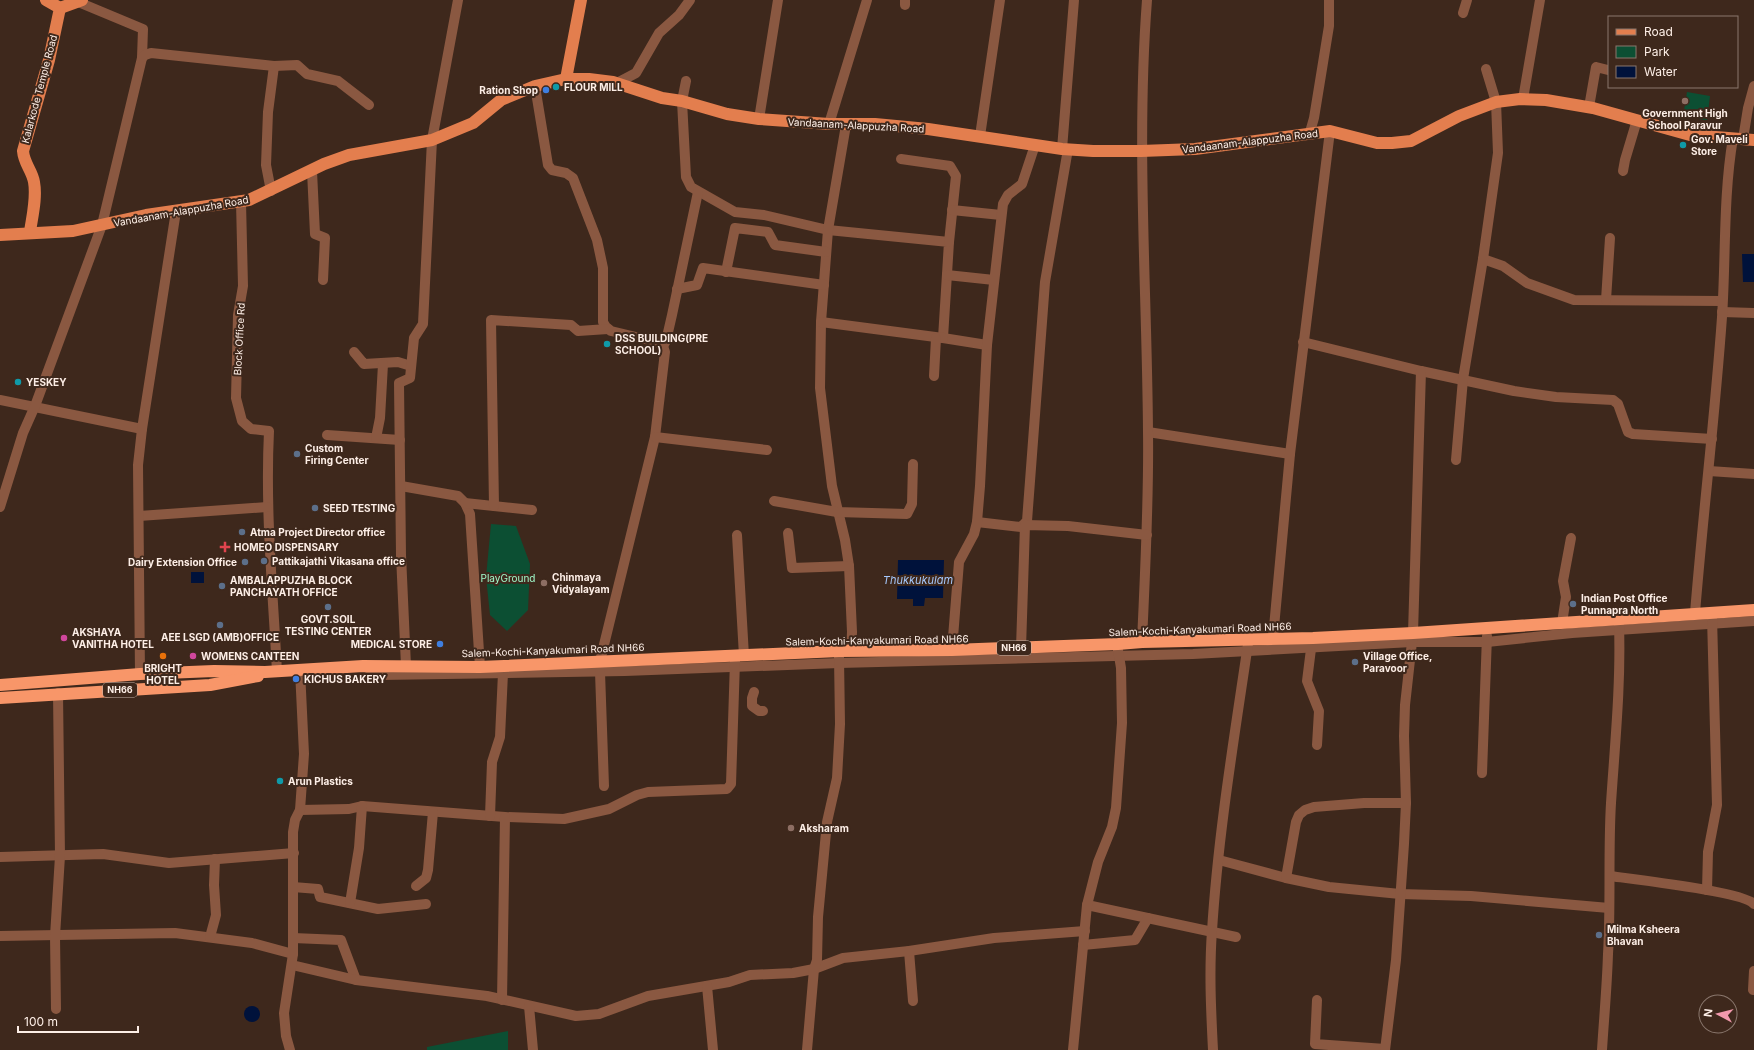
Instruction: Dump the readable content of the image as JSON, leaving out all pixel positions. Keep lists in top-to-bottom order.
{
  "streets": {
    "highway": ["Salem-Kochi-Kanyakumari Road NH66", "NH66"],
    "main road": ["Kalarkode Temple Road", "Vandaanam-Alappuzha Road"],
    "street": ["Block Office Rd"]
  },
  "crossings": [
    ["Kalarkode Temple Road", "Vandaanam-Alappuzha Road"],
    ["Vandaanam-Alappuzha Road", "Block Office Rd"],
    ["Salem-Kochi-Kanyakumari Road NH66", "NH66"]
  ],
  "water": ["Thukkukulam"],
  "parks": ["PlayGround"],
  "places": {
    "other": [
      "FLOUR MILL",
      "Ration Shop",
      "Government High School Paravur",
      "Gov. Maveli Store",
      "DSS BUILDING(PRE SCHOOL)",
      "YESKEY",
      "Custom Firing Center",
      "SEED TESTING",
      "Atma Project Director office",
      "Pattikajathi Vikasana office",
      "Dairy Extension Office",
      "Chinmaya Vidyalayam",
      "AMBALAPPUZHA BLOCK PANCHAYATH OFFICE",
      "Indian Post Office Punnapra North",
      "GOVT.SOIL TESTING CENTER",
      "AEE LSGD (AMB)OFFICE",
      "AKSHAYA VANITHA HOTEL",
      "MEDICAL STORE",
      "BRIGHT HOTEL",
      "WOMENS CANTEEN",
      "Village Office, Paravoor",
      "KICHUS BAKERY",
      "Arun Plastics",
      "Aksharam",
      "Milma Ksheera Bhavan"
    ],
    "health": ["HOMEO DISPENSARY"]
  },
  "legend": ["Road", "Park", "Water"],
  "scale_bar": "100 m",
  "north": "left"
}
